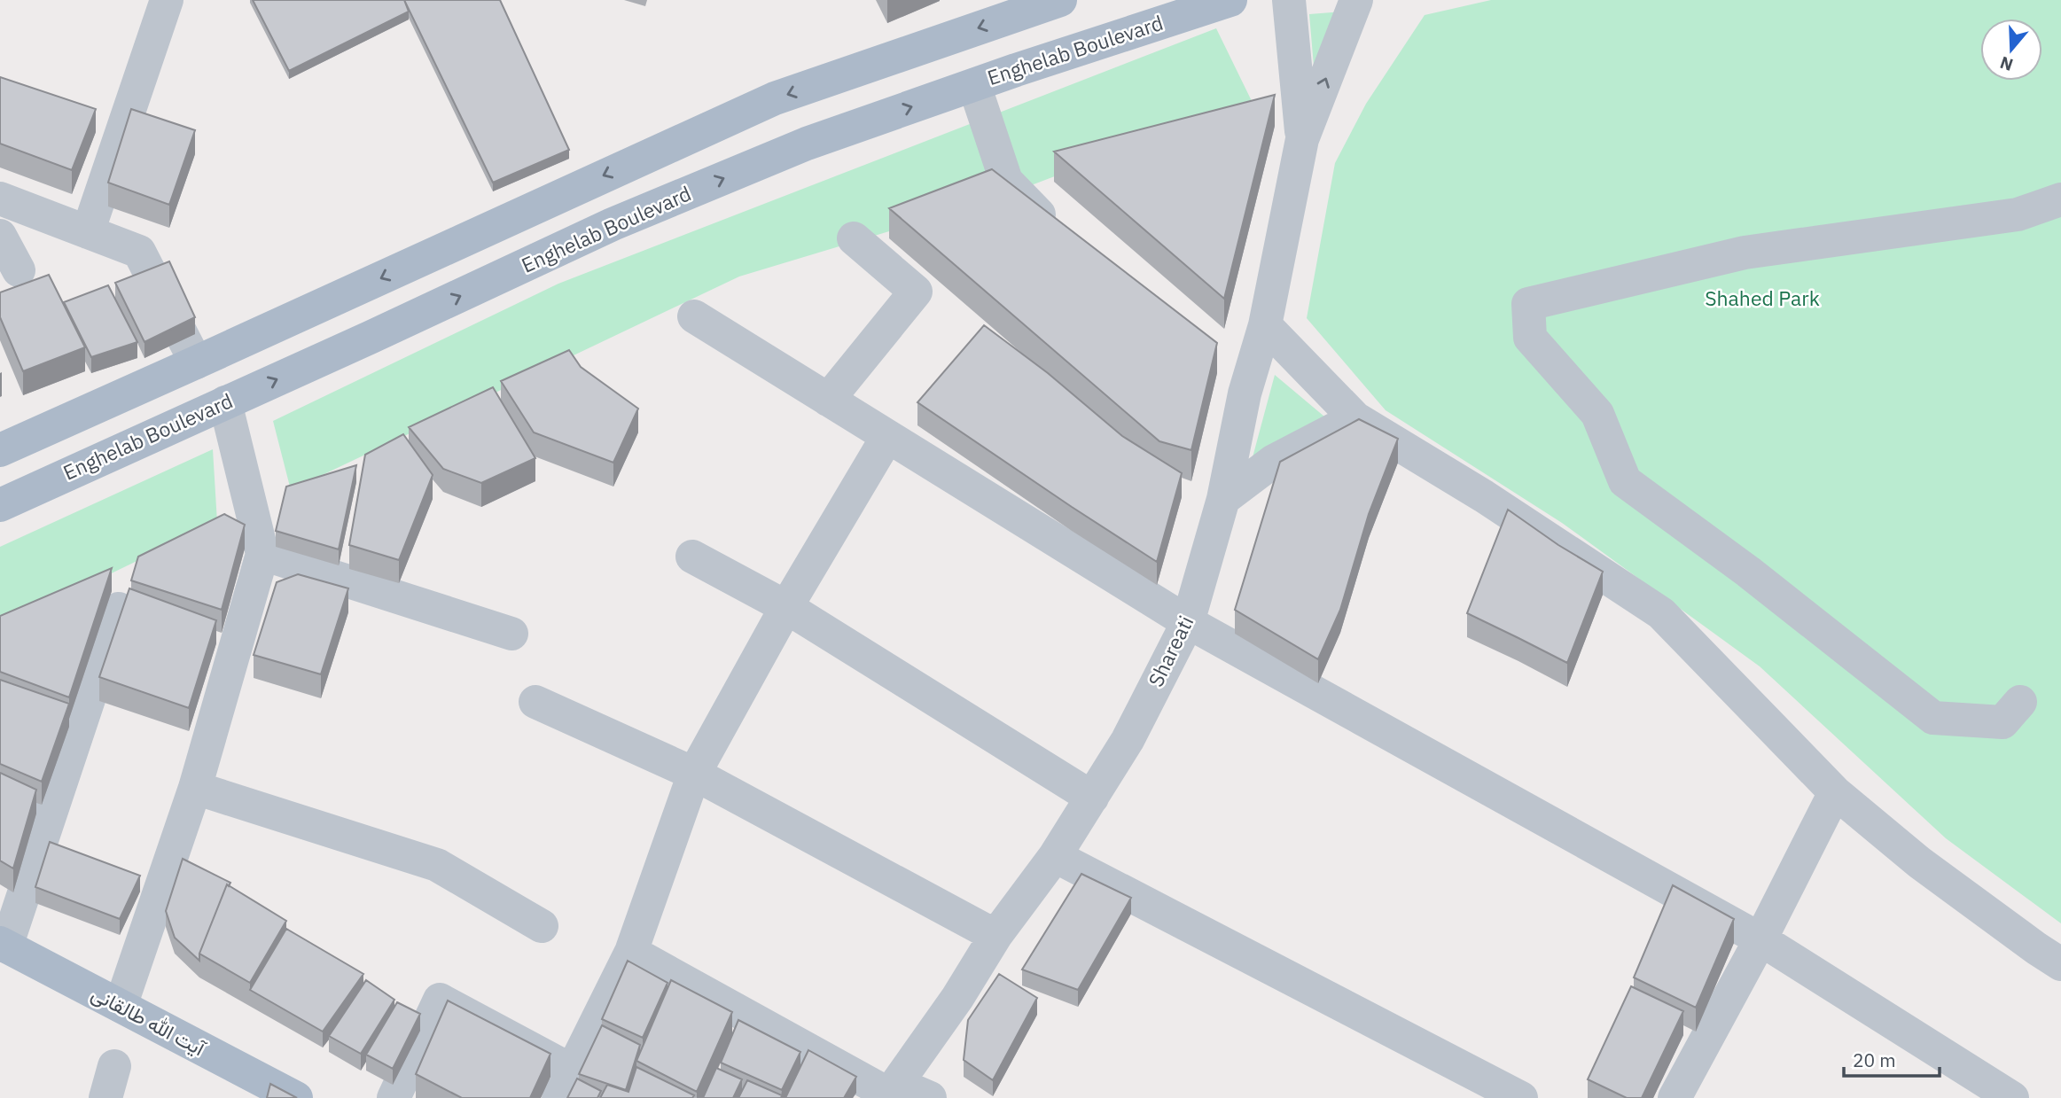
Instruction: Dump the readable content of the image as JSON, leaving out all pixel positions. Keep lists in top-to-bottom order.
{
  "streets": {
    "main road": ["Enghelab Boulevard", "آیت الله طالقانی"],
    "street": ["Shareati"]
  },
  "parks": ["Shahed Park"],
  "scale_bar": "20 m",
  "north": "bottom"
}
